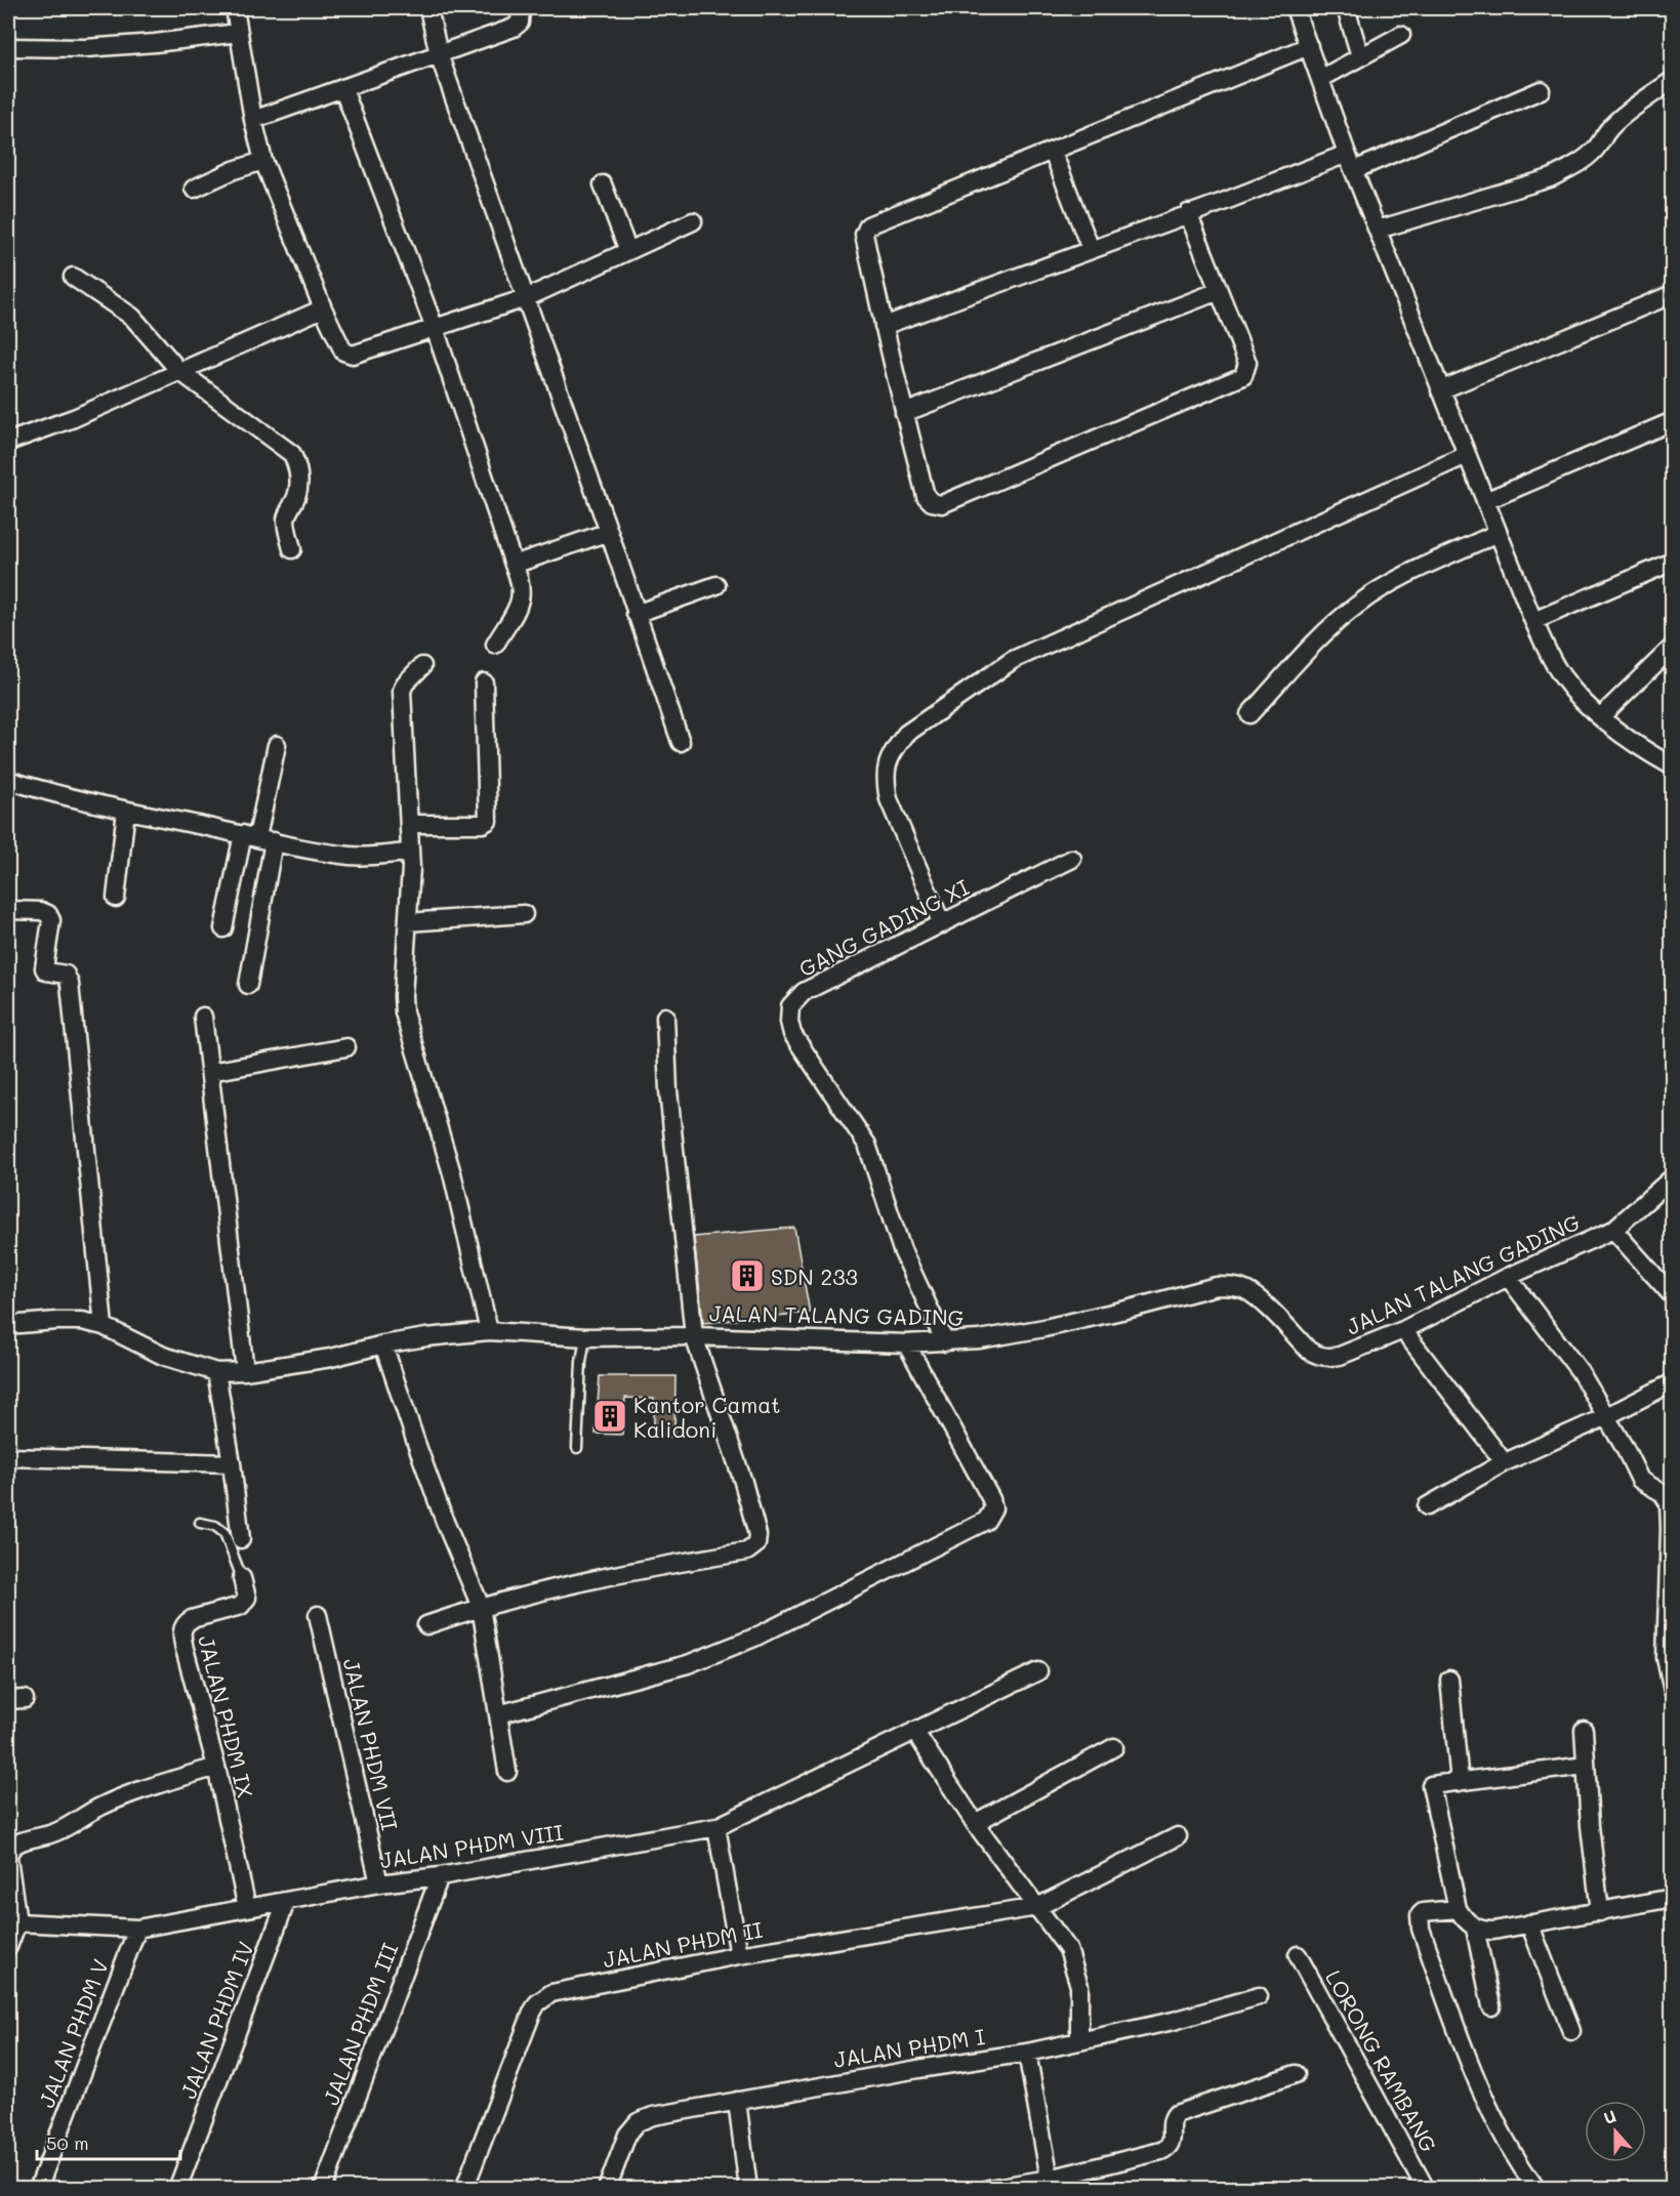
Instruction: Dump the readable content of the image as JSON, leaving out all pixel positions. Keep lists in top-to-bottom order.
{
  "streets": {
    "street": [
      "GANG GADING XI",
      "JALAN TALANG GADING",
      "JALAN PHDM IX",
      "JALAN PHDM VII",
      "JALAN PHDM VIII",
      "JALAN PHDM II",
      "JALAN PHDM IV",
      "JALAN PHDM III",
      "JALAN PHDM V",
      "JALAN PHDM I",
      "LORONG RAMBANG"
    ]
  },
  "crossings": [
    ["GANG GADING XI", "JALAN TALANG GADING"],
    ["JALAN PHDM IX", "JALAN PHDM VIII"],
    ["JALAN PHDM VII", "JALAN PHDM VIII"],
    ["JALAN PHDM VIII", "JALAN PHDM IV"],
    ["JALAN PHDM VIII", "JALAN PHDM III"],
    ["JALAN PHDM VIII", "JALAN PHDM V"]
  ],
  "places": {
    "building": ["SDN 233", "Kantor Camat Kalidoni"]
  },
  "scale_bar": "50 m",
  "north": "top"
}
